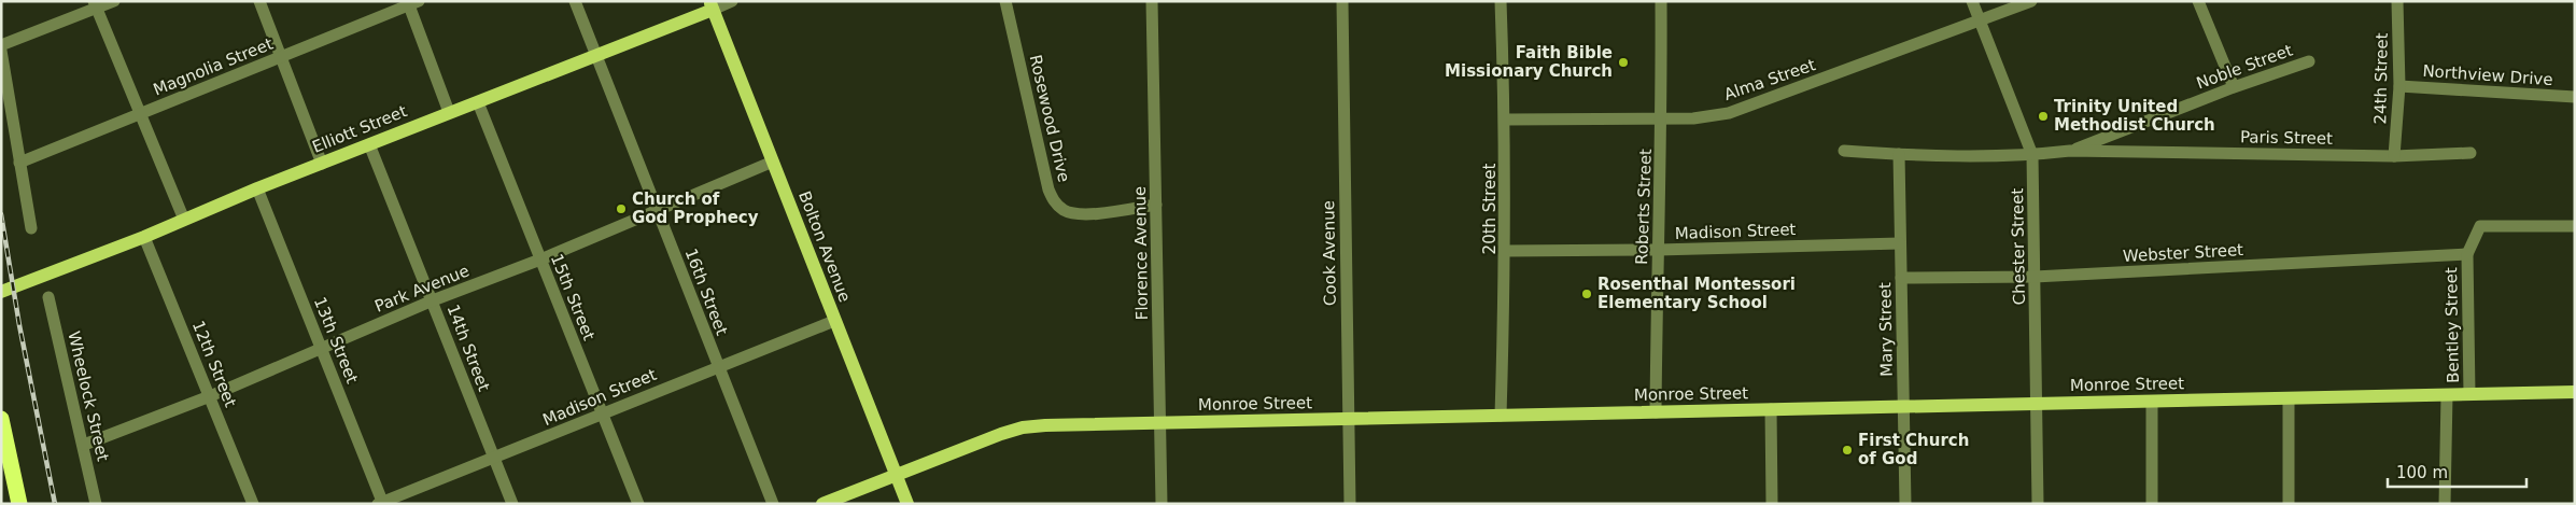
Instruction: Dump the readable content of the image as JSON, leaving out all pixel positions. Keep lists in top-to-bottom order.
{
  "streets": {
    "main road": ["Elliott Street", "Bolton Avenue", "Monroe Street"],
    "street": [
      "Magnolia Street",
      "Noble Street",
      "Northview Drive",
      "24th Street",
      "Alma Street",
      "Rosewood Drive",
      "Paris Street",
      "Roberts Street",
      "20th Street",
      "Madison Street",
      "Chester Street",
      "Florence Avenue",
      "Cook Avenue",
      "Webster Street",
      "Park Avenue",
      "16th Street",
      "15th Street",
      "Bentley Street",
      "Mary Street",
      "13th Street",
      "14th Street",
      "12th Street",
      "Wheelock Street"
    ]
  },
  "crossings": [
    ["Noble Street", "Paris Street"],
    ["Northview Drive", "24th Street"],
    ["24th Street", "Paris Street"],
    ["Alma Street", "Roberts Street"],
    ["Alma Street", "20th Street"],
    ["Alma Street", "Chester Street"],
    ["Rosewood Drive", "Florence Avenue"],
    ["Elliott Street", "Bolton Avenue"],
    ["Elliott Street", "16th Street"],
    ["Elliott Street", "15th Street"],
    ["Elliott Street", "13th Street"],
    ["Elliott Street", "14th Street"],
    ["Elliott Street", "12th Street"],
    ["Paris Street", "Chester Street"],
    ["Paris Street", "Mary Street"],
    ["Roberts Street", "Madison Street"],
    ["Roberts Street", "Monroe Street"],
    ["20th Street", "Madison Street"],
    ["20th Street", "Monroe Street"],
    ["Madison Street", "Bolton Avenue"],
    ["Madison Street", "16th Street"],
    ["Madison Street", "15th Street"],
    ["Madison Street", "Mary Street"],
    ["Madison Street", "13th Street"],
    ["Madison Street", "14th Street"],
    ["Bolton Avenue", "Park Avenue"],
    ["Bolton Avenue", "Monroe Street"],
    ["Chester Street", "Webster Street"],
    ["Chester Street", "Monroe Street"],
    ["Florence Avenue", "Monroe Street"],
    ["Cook Avenue", "Monroe Street"],
    ["Webster Street", "Bentley Street"],
    ["Webster Street", "Mary Street"],
    ["Park Avenue", "16th Street"],
    ["Park Avenue", "15th Street"],
    ["Park Avenue", "13th Street"],
    ["Park Avenue", "14th Street"],
    ["Park Avenue", "12th Street"],
    ["Park Avenue", "Wheelock Street"],
    ["Bentley Street", "Monroe Street"],
    ["Mary Street", "Monroe Street"]
  ],
  "places": [
    "Faith Bible Missionary Church",
    "Trinity United Methodist Church",
    "Church of God Prophecy",
    "Rosenthal Montessori Elementary School",
    "First Church of God"
  ],
  "scale_bar": "100 m"
}
